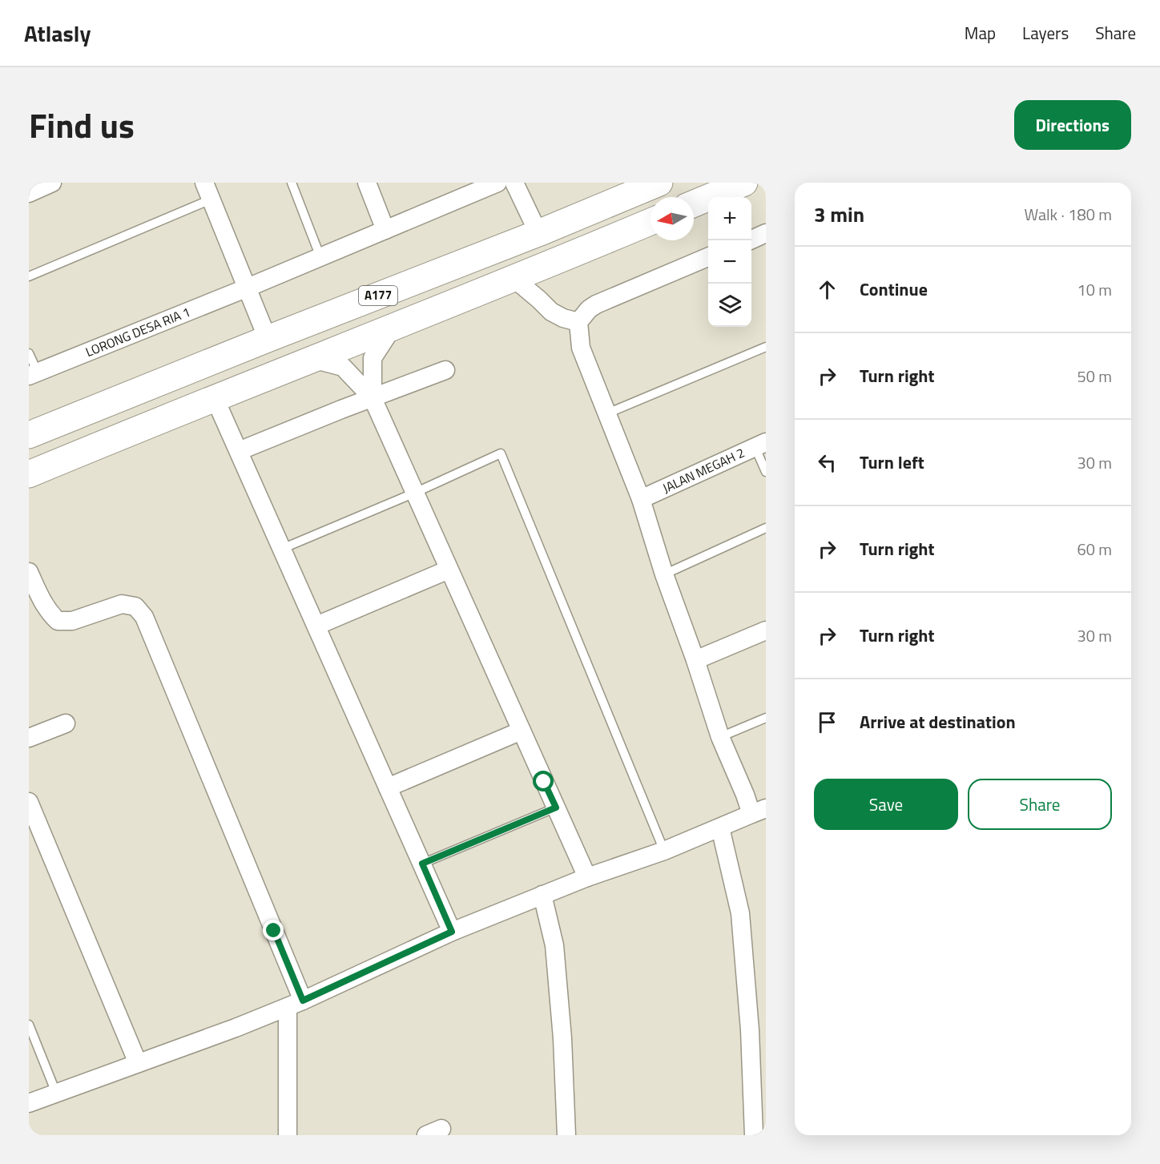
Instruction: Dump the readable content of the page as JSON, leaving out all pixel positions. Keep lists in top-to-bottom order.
{
  "streets": {
    "highway": ["A177"],
    "street": ["LORONG DESA RIA 1", "JALAN MEGAH 2"]
  },
  "north": "left",
  "page": {
    "header": "Atlasly",
    "nav": ["Map", "Layers", "Share"],
    "title": "Find us",
    "buttons": [
      "Directions",
      ["Save", "Share"]
    ],
    "heading": ["3 min", "Walk · 180 m"],
    "map_buttons": ["+", "−"],
    "list": [
      ["Continue", "10 m"],
      ["Turn right", "50 m"],
      ["Turn left", "30 m"],
      ["Turn right", "60 m"],
      ["Turn right", "30 m"],
      "Arrive at destination"
    ]
  }
}
